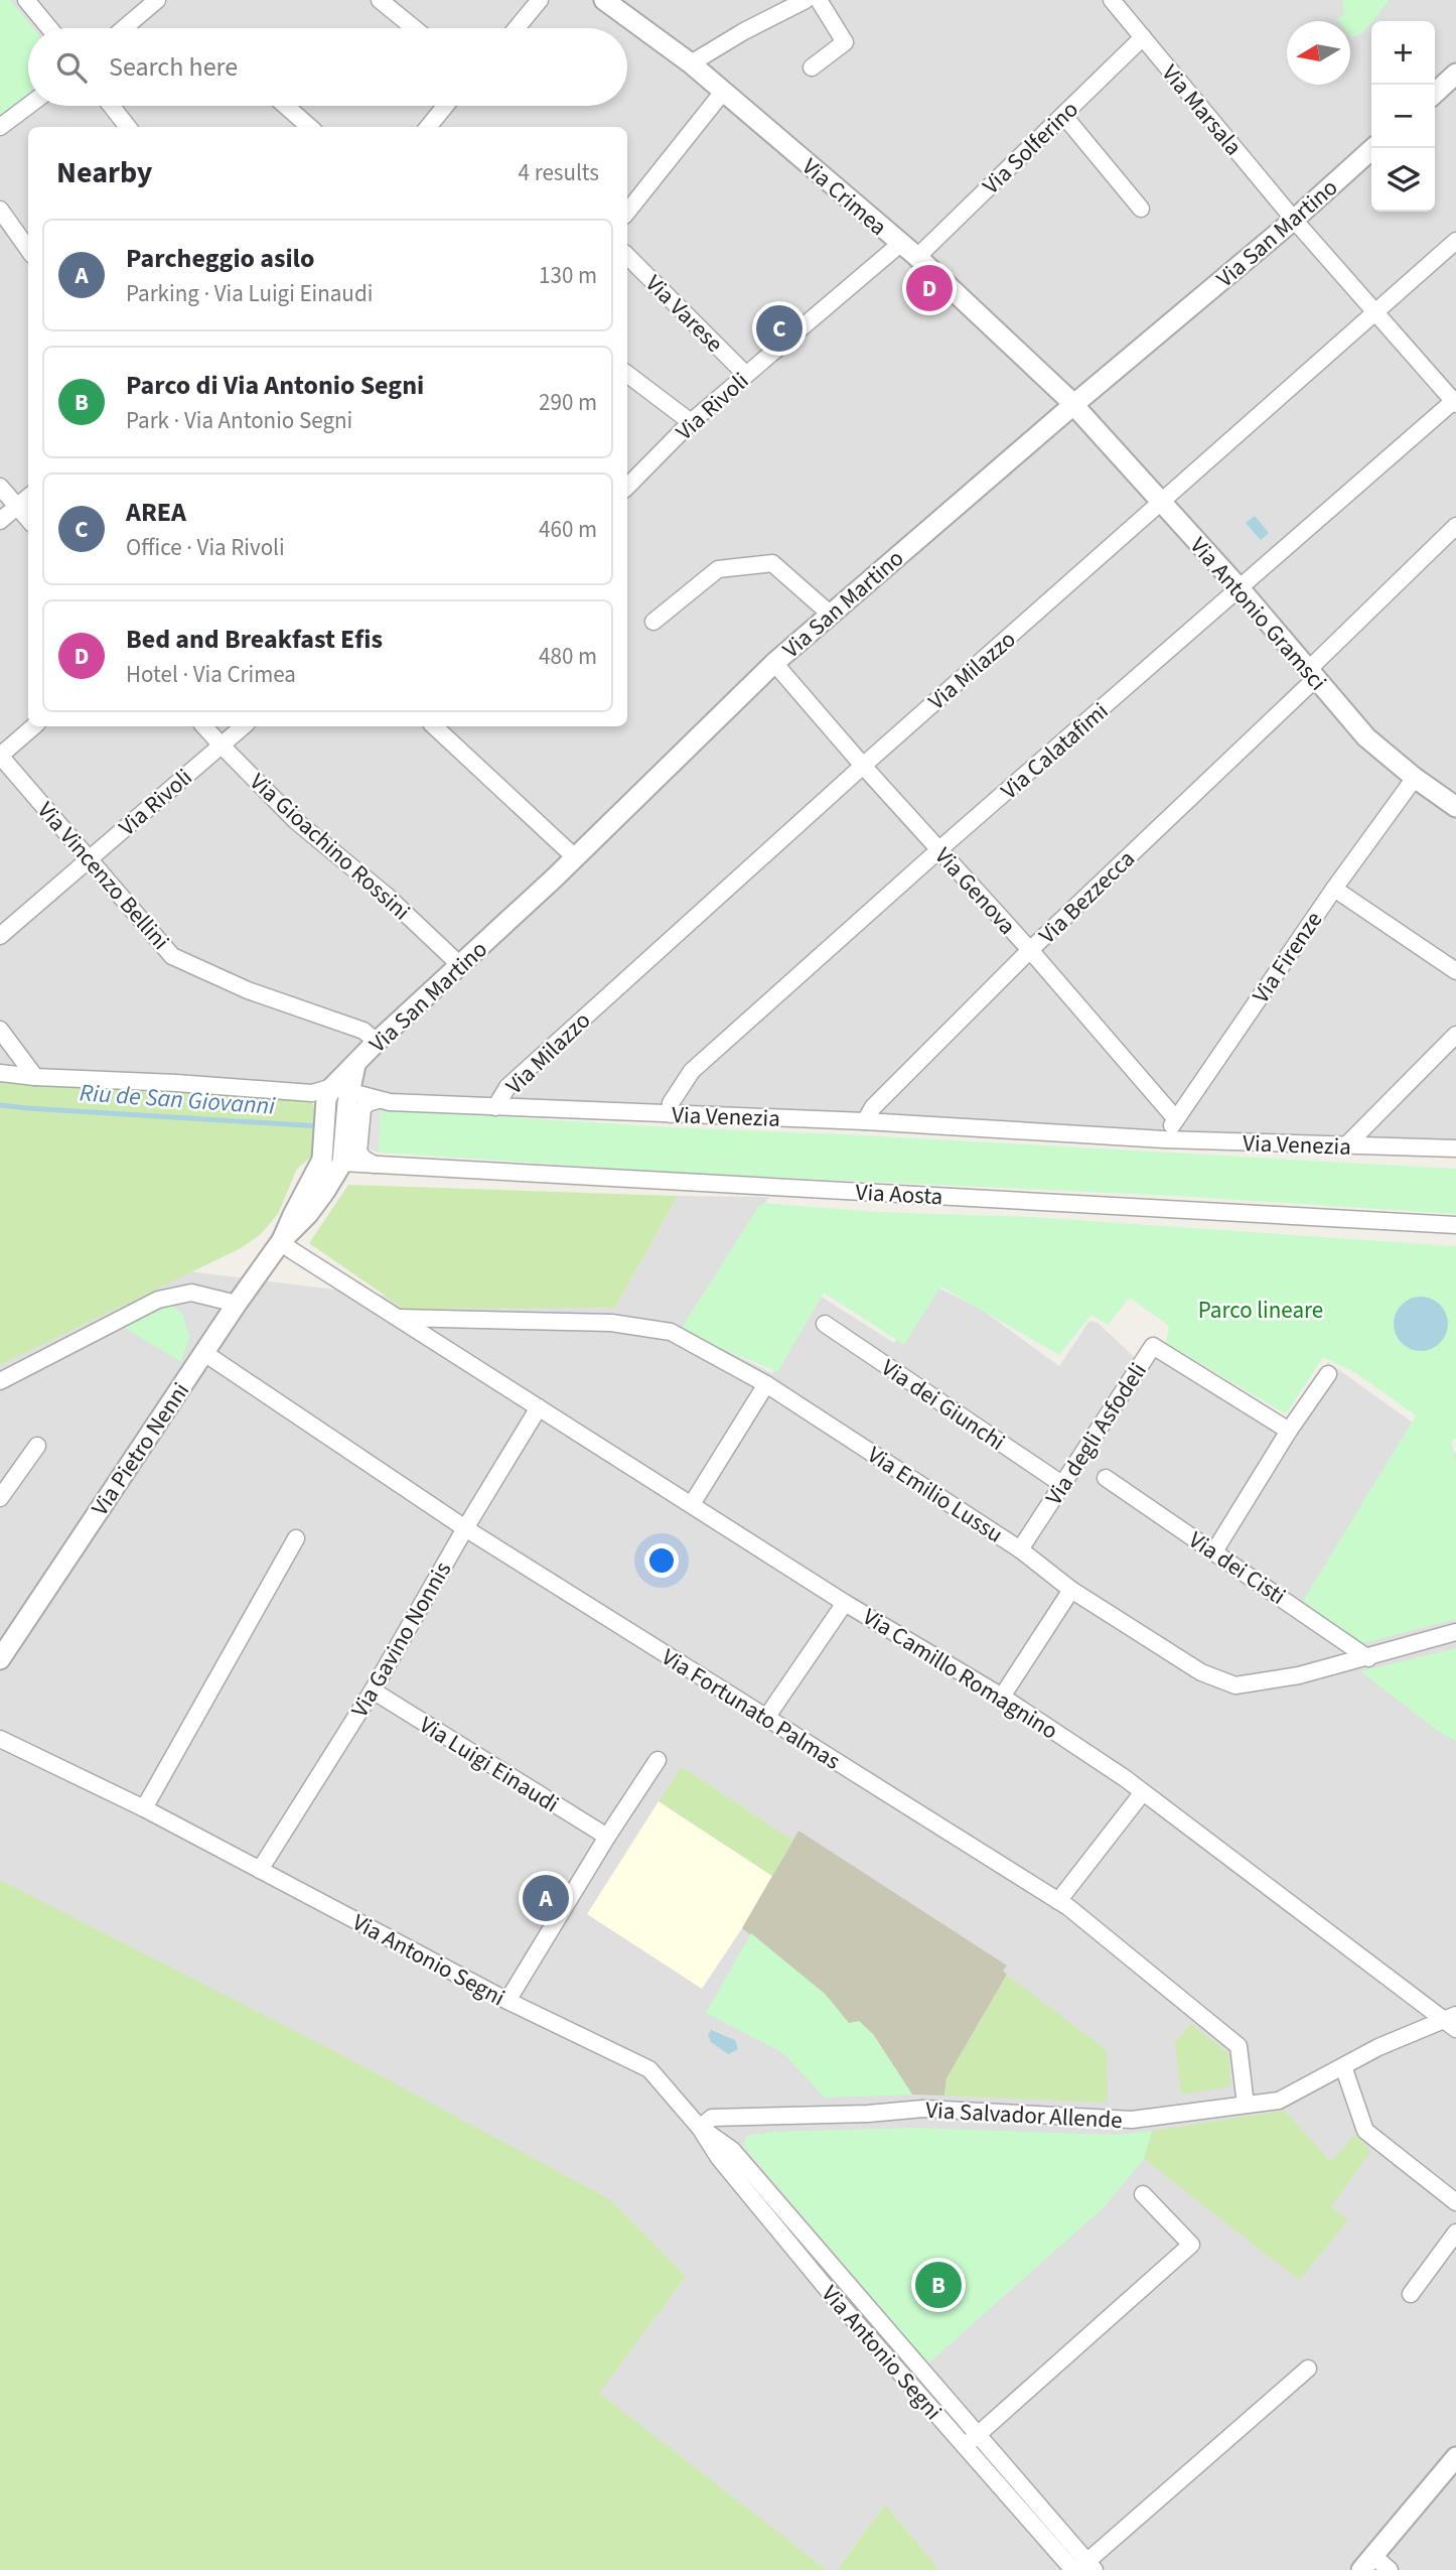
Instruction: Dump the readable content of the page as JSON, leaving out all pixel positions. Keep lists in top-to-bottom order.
{
  "streets": {
    "street": [
      "Via Marsala",
      "Via Solferino",
      "Via Crimea",
      "Via San Martino",
      "Via Varese",
      "Via Rivoli",
      "Via Antonio Gramsci",
      "Via Milazzo",
      "Via Calatafimi",
      "Via Gioachino Rossini",
      "Via Vincenzo Bellini",
      "Via Genova",
      "Via Bezzecca",
      "Via Firenze",
      "Via Venezia",
      "Via Aosta",
      "Via dei Giunchi",
      "Via degli Asfodeli",
      "Via Pietro Nenni",
      "Via Emilio Lussu",
      "Via dei Cisti",
      "Via Gavino Nonnis",
      "Via Camillo Romagnino",
      "Via Fortunato Palmas",
      "Via Luigi Einaudi",
      "Via Antonio Segni",
      "Via Salvador Allende"
    ]
  },
  "crossings": [
    ["Via Marsala", "Via Solferino"],
    ["Via Marsala", "Via San Martino"],
    ["Via Marsala", "Via Milazzo"],
    ["Via Marsala", "Via Calatafimi"],
    ["Via Solferino", "Via Crimea"],
    ["Via Crimea", "Via San Martino"],
    ["Via Crimea", "Via Rivoli"],
    ["Via Crimea", "Via Antonio Gramsci"],
    ["Via San Martino", "Via Antonio Gramsci"],
    ["Via San Martino", "Via Gioachino Rossini"],
    ["Via San Martino", "Via Vincenzo Bellini"],
    ["Via San Martino", "Via Genova"],
    ["Via San Martino", "Via Pietro Nenni"],
    ["Via Varese", "Via Rivoli"],
    ["Via Rivoli", "Via Gioachino Rossini"],
    ["Via Rivoli", "Via Vincenzo Bellini"],
    ["Via Antonio Gramsci", "Via Milazzo"],
    ["Via Antonio Gramsci", "Via Calatafimi"],
    ["Via Antonio Gramsci", "Via Bezzecca"],
    ["Via Antonio Gramsci", "Via Firenze"],
    ["Via Milazzo", "Via Genova"],
    ["Via Milazzo", "Via Venezia"],
    ["Via Calatafimi", "Via Genova"],
    ["Via Calatafimi", "Via Venezia"],
    ["Via Genova", "Via Bezzecca"],
    ["Via Genova", "Via Firenze"],
    ["Via Bezzecca", "Via Venezia"],
    ["Via Firenze", "Via Venezia"],
    ["Via Venezia", "Via Pietro Nenni"],
    ["Via Aosta", "Via Pietro Nenni"],
    ["Via dei Giunchi", "Via degli Asfodeli"],
    ["Via degli Asfodeli", "Via Emilio Lussu"],
    ["Via Pietro Nenni", "Via Camillo Romagnino"],
    ["Via Pietro Nenni", "Via Fortunato Palmas"],
    ["Via Emilio Lussu", "Via dei Cisti"],
    ["Via Emilio Lussu", "Via Camillo Romagnino"],
    ["Via Gavino Nonnis", "Via Camillo Romagnino"],
    ["Via Gavino Nonnis", "Via Fortunato Palmas"],
    ["Via Gavino Nonnis", "Via Luigi Einaudi"],
    ["Via Gavino Nonnis", "Via Antonio Segni"],
    ["Via Camillo Romagnino", "Via Salvador Allende"],
    ["Via Fortunato Palmas", "Via Salvador Allende"],
    ["Via Antonio Segni", "Via Salvador Allende"]
  ],
  "water": ["Riu de San Giovanni"],
  "parks": ["Parco lineare"],
  "north": "left",
  "page": {
    "map_buttons": ["+", "−"],
    "search": "Search here",
    "heading": ["Nearby", "4 results"],
    "list": [
      {
        "mark": "A",
        "name": "Parcheggio asilo",
        "note": "Parking · Via Luigi Einaudi",
        "value": "130 m"
      },
      {
        "mark": "B",
        "name": "Parco di Via Antonio Segni",
        "note": "Park · Via Antonio Segni",
        "value": "290 m"
      },
      {
        "mark": "C",
        "name": "AREA",
        "note": "Office · Via Rivoli",
        "value": "460 m"
      },
      {
        "mark": "D",
        "name": "Bed and Breakfast Efis",
        "note": "Hotel · Via Crimea",
        "value": "480 m"
      }
    ],
    "pins": [
      "D",
      "C",
      "A",
      "B"
    ]
  }
}
